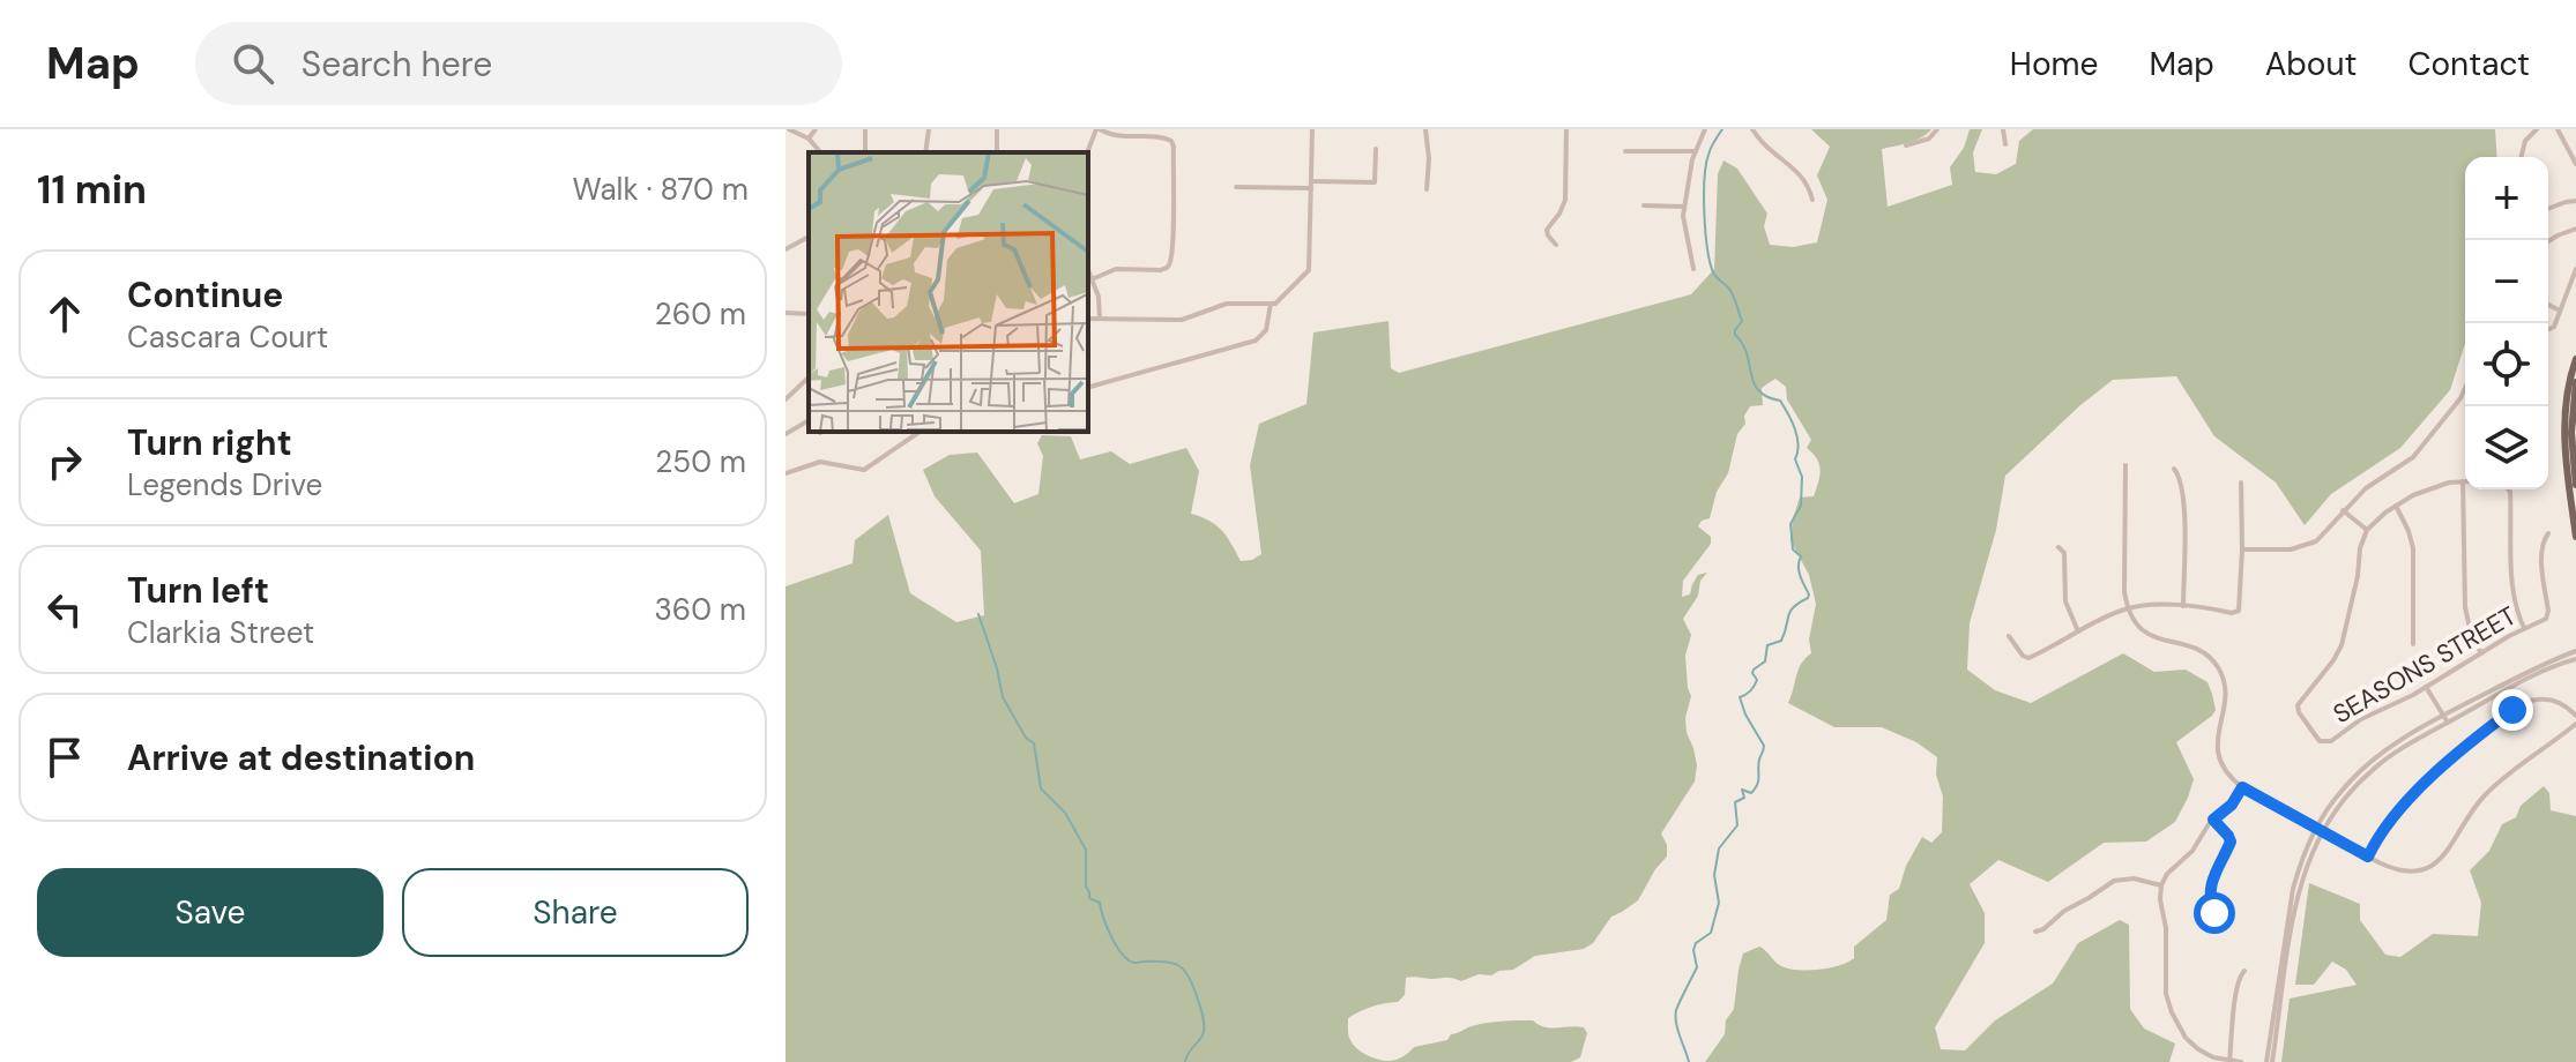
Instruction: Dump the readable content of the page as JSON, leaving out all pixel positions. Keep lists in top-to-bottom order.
{
  "streets": {
    "street": ["SEASONS STREET"]
  },
  "page": {
    "header": "Map",
    "search": "Search here",
    "nav": [
      "Home",
      "Map",
      "About",
      "Contact"
    ],
    "heading": ["11 min", "Walk · 870 m"],
    "map_buttons": ["+", "−"],
    "list": [
      ["Continue", "Cascara Court", "260 m"],
      ["Turn right", "Legends Drive", "250 m"],
      ["Turn left", "Clarkia Street", "360 m"],
      "Arrive at destination"
    ],
    "buttons": ["Save", "Share"]
  }
}
